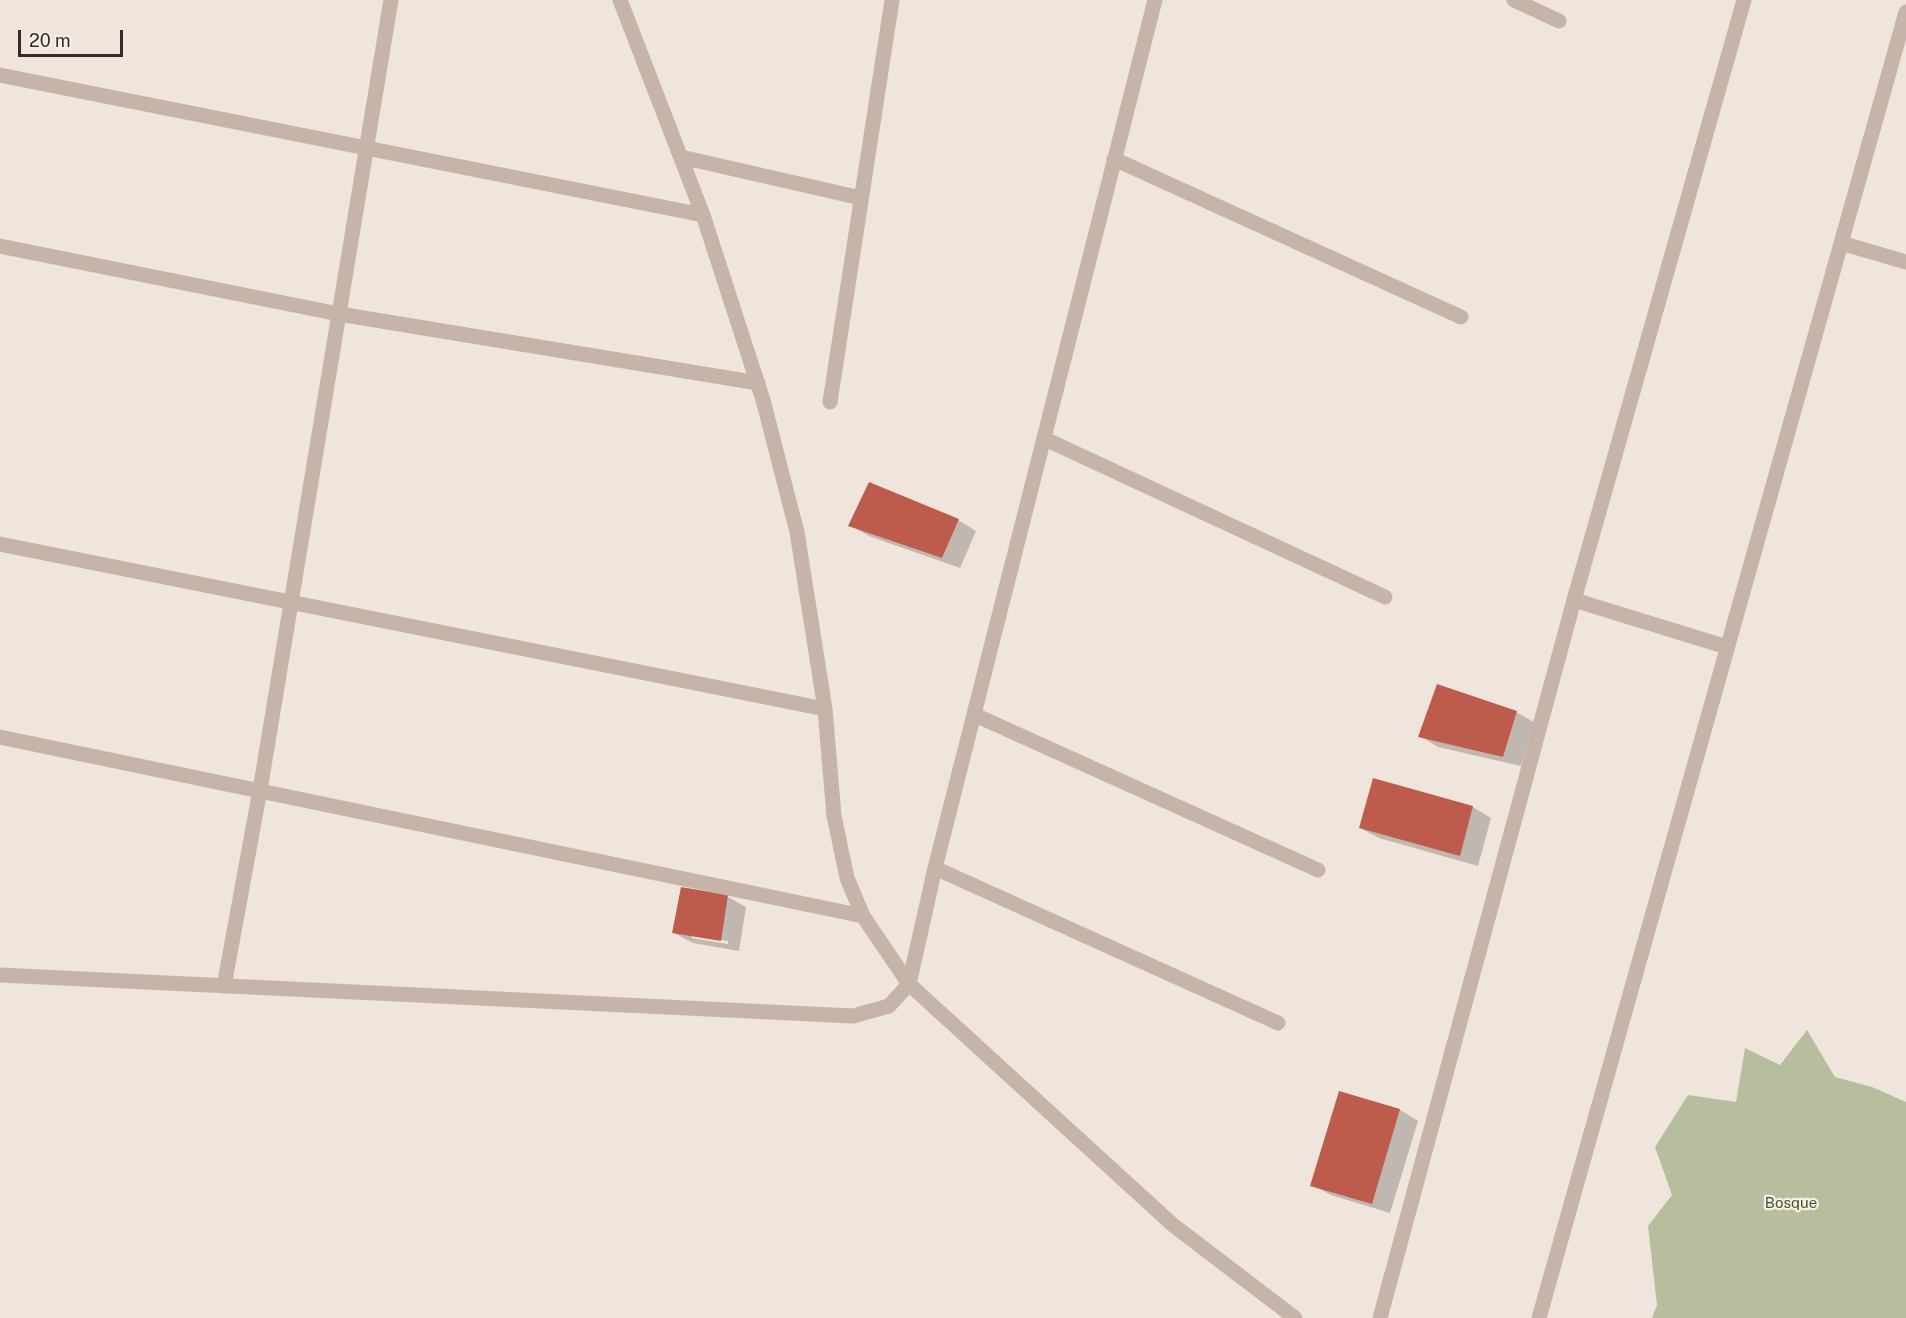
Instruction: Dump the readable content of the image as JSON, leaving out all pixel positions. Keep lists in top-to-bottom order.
{
  "parks": ["Bosque"],
  "scale_bar": "20 m"
}
